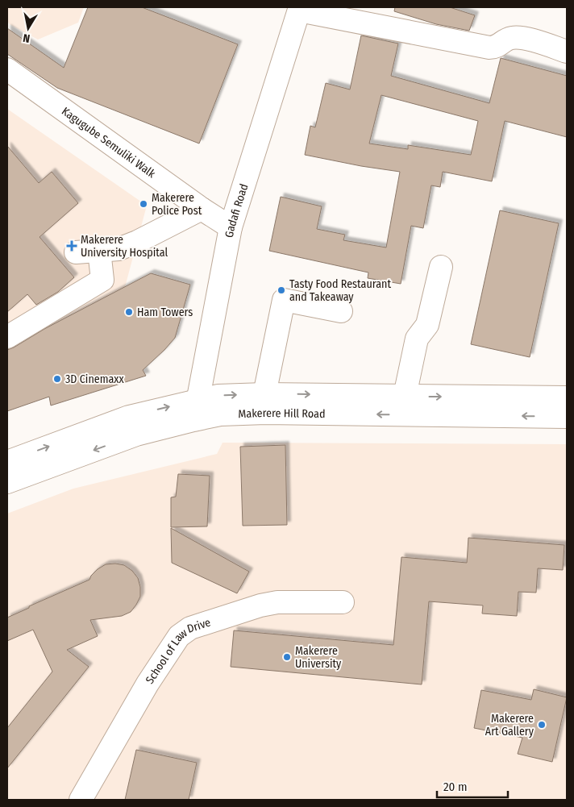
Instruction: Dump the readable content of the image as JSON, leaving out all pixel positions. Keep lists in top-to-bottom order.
{
  "streets": {
    "main road": [
      "Kagugube Semuliki Walk",
      "Gadafi Road",
      "Makerere Hill Road",
      "School of Law Drive"
    ]
  },
  "crossings": [
    ["Kagugube Semuliki Walk", "Gadafi Road"],
    ["Gadafi Road", "Makerere Hill Road"]
  ],
  "places": {
    "other": [
      "Makerere Police Post",
      "Tasty Food Restaurant and Takeaway",
      "Ham Towers",
      "3D Cinemaxx",
      "Makerere University",
      "Makerere Art Gallery"
    ],
    "health": ["Makerere University Hospital"]
  },
  "scale_bar": "20 m",
  "north": "bottom"
}
